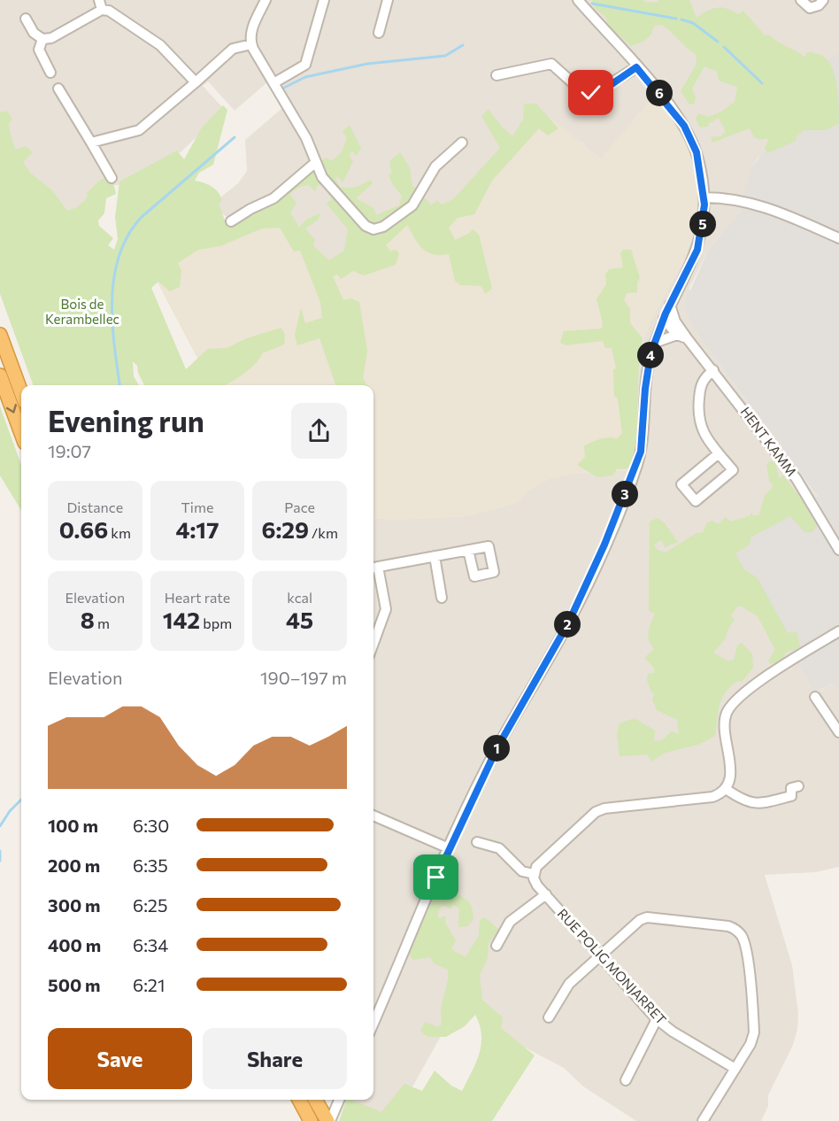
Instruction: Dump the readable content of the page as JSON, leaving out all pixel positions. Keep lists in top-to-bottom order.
{
  "streets": {
    "street": ["HENT KAMM", "RUE POLIG MONJARRET"]
  },
  "parks": ["Bois de Kerambellec"],
  "page": {
    "pins": [
      "6",
      "5",
      "4",
      "3",
      "2",
      "1"
    ],
    "heading": ["Evening run", "19:07"],
    "stats": [
      ["Distance", "0.66 km"],
      ["Time", "4:17"],
      ["Pace", "6:29 /km"],
      ["Elevation", "8 m"],
      ["Heart rate", "142 bpm"],
      ["kcal", "45"]
    ],
    "chart": ["Elevation", "190–197 m"],
    "list": [
      {
        "name": "100 m",
        "note": "6:30"
      },
      {
        "name": "200 m",
        "note": "6:35"
      },
      {
        "name": "300 m",
        "note": "6:25"
      },
      {
        "name": "400 m",
        "note": "6:34"
      },
      {
        "name": "500 m",
        "note": "6:21"
      }
    ],
    "buttons": ["Save", "Share"]
  }
}
